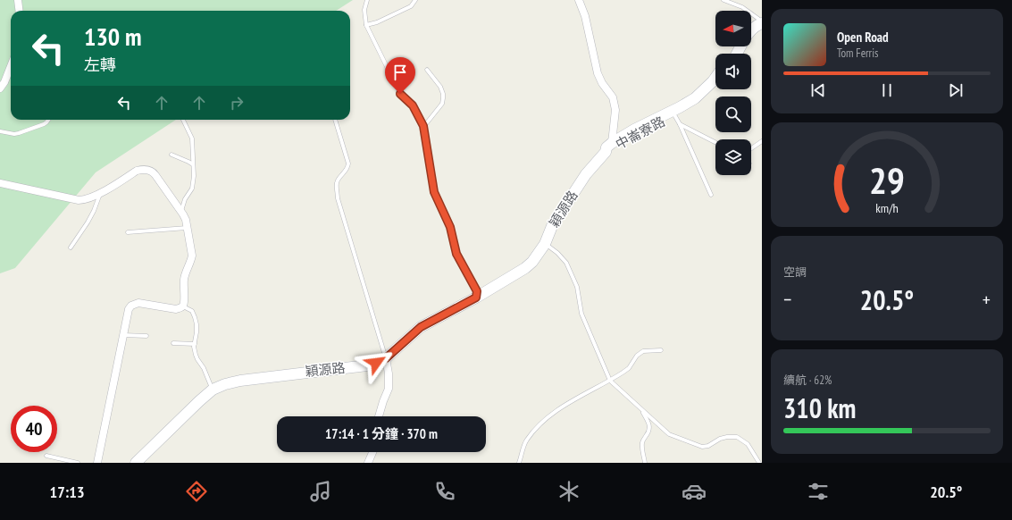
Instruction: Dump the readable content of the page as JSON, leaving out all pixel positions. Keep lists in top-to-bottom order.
{
  "streets": {
    "street": ["中崙寮路", "穎源路"]
  },
  "crossings": [
    ["中崙寮路", "穎源路"]
  ],
  "north": "left",
  "page": {
    "turn": ["130 m", "左轉"],
    "song": ["Open Road", "Tom Ferris"],
    "tile": [
      "空調",
      ["續航 · 62%", "310 km"]
    ],
    "heat": ["−", "20.5°", "+"],
    "limit": "40",
    "trip": "17:14 · 1 分鐘 · 370 m",
    "tabs": ["17:13", "20.5°"],
    "gauge": ["29", "km/h"]
  }
}
